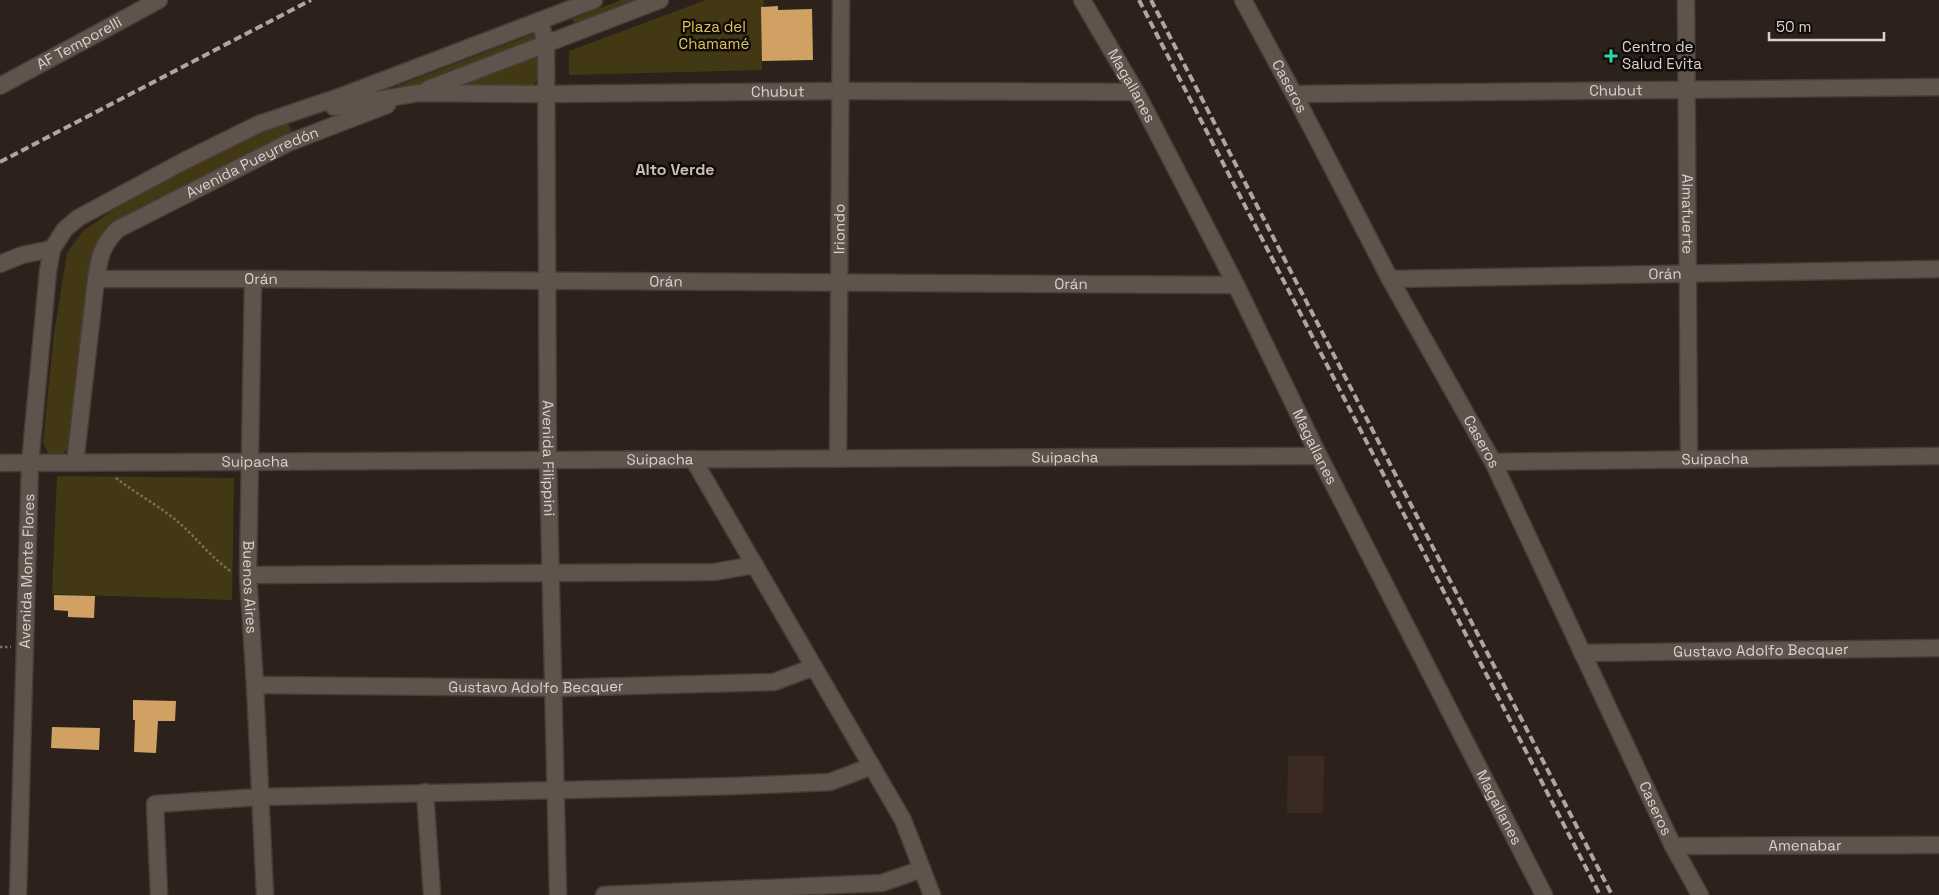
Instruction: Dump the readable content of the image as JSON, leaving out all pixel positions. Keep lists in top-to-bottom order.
{
  "streets": {
    "street": [
      "AF Temporelli",
      "Magallanes",
      "Caseros",
      "Chubut",
      "Avenida Pueyrredón",
      "Almafuerte",
      "Iriondo",
      "Orán",
      "Avenida Filippini",
      "Suipacha",
      "Avenida Monte Flores",
      "Buenos Aires",
      "Gustavo Adolfo Becquer",
      "Amenabar"
    ]
  },
  "crossings": [
    ["Magallanes", "Chubut"],
    ["Magallanes", "Orán"],
    ["Magallanes", "Suipacha"],
    ["Caseros", "Chubut"],
    ["Caseros", "Orán"],
    ["Caseros", "Suipacha"],
    ["Caseros", "Gustavo Adolfo Becquer"],
    ["Caseros", "Amenabar"],
    ["Chubut", "Avenida Pueyrredón"],
    ["Chubut", "Almafuerte"],
    ["Chubut", "Iriondo"],
    ["Chubut", "Avenida Filippini"],
    ["Avenida Pueyrredón", "Orán"],
    ["Avenida Pueyrredón", "Avenida Filippini"],
    ["Avenida Pueyrredón", "Avenida Monte Flores"],
    ["Almafuerte", "Orán"],
    ["Almafuerte", "Suipacha"],
    ["Iriondo", "Orán"],
    ["Iriondo", "Suipacha"],
    ["Orán", "Avenida Filippini"],
    ["Orán", "Buenos Aires"],
    ["Avenida Filippini", "Suipacha"],
    ["Avenida Filippini", "Gustavo Adolfo Becquer"],
    ["Suipacha", "Avenida Monte Flores"],
    ["Suipacha", "Buenos Aires"],
    ["Buenos Aires", "Gustavo Adolfo Becquer"]
  ],
  "districts": ["Alto Verde"],
  "parks": ["Plaza del Chamamé"],
  "places": {
    "health": ["Centro de Salud Evita"]
  },
  "scale_bar": "50 m"
}
